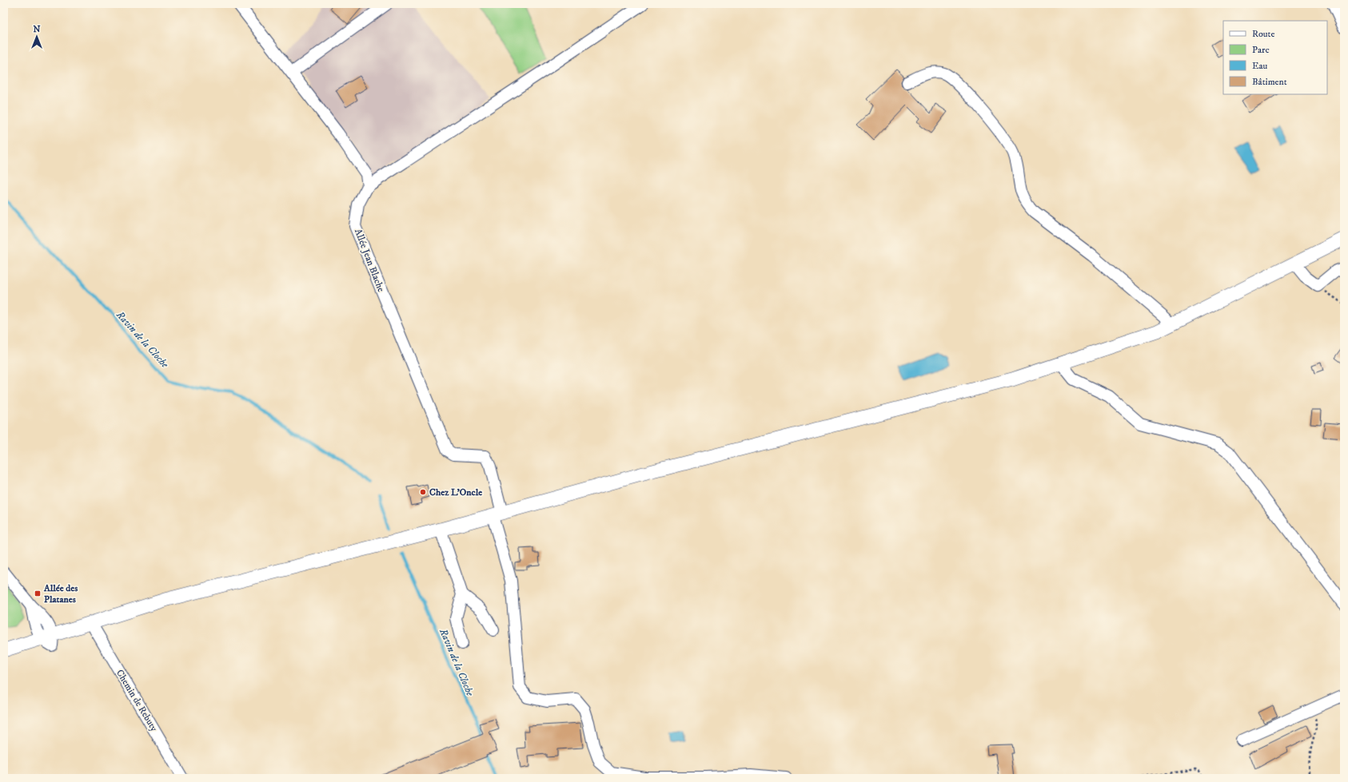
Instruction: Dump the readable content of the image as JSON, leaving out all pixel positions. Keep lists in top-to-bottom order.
{
  "streets": {
    "street": ["Allée Jean Blache", "Chemin de Rebuty"]
  },
  "water": ["Ravin de la Cloche"],
  "places": {
    "other": ["Chez L'Oncle"],
    "transit": ["Allée des Platanes"]
  },
  "legend": [
    "Route",
    "Parc",
    "Eau",
    "Bâtiment"
  ],
  "north": "top"
}
